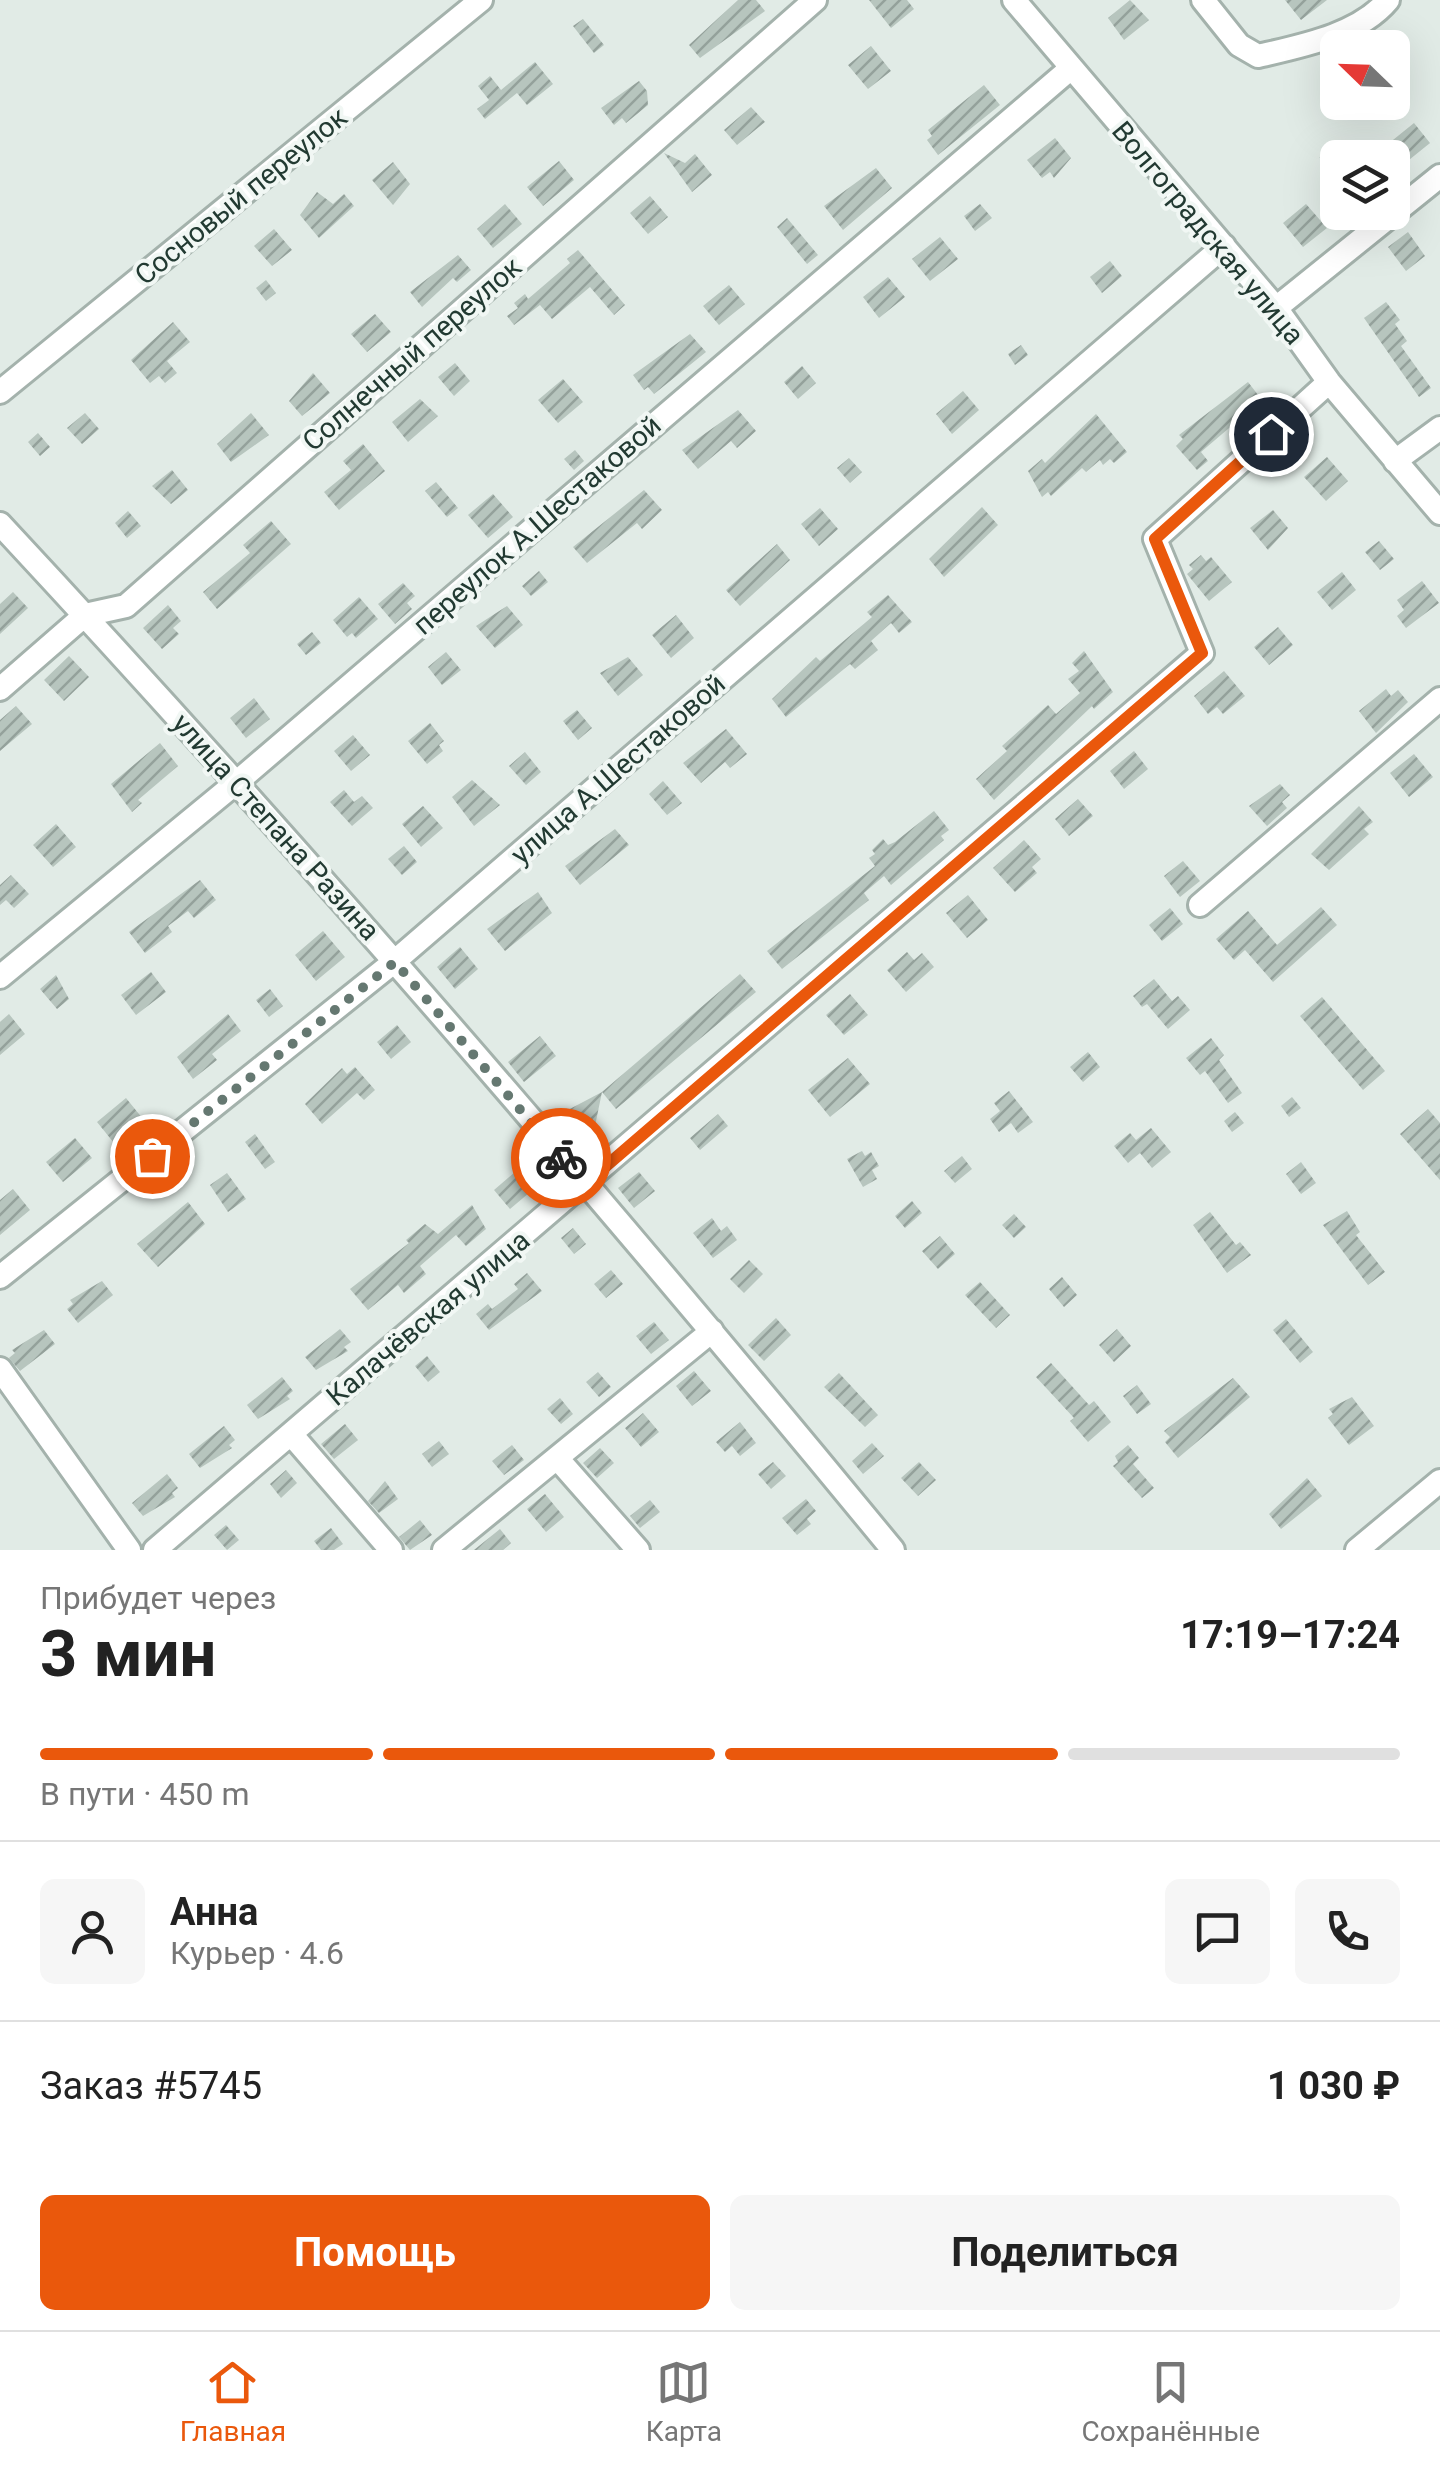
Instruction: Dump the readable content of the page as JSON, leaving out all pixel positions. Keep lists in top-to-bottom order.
{
  "streets": {
    "street": [
      "Сосновый переулок",
      "Волгоградская улица",
      "Солнечный переулок",
      "переулок А.Шестаковой",
      "улица А.Шестаковой",
      "улица Степана Разина",
      "Калачёвская улица"
    ]
  },
  "crossings": [
    ["Волгоградская улица", "переулок А.Шестаковой"],
    ["Волгоградская улица", "улица А.Шестаковой"],
    ["Волгоградская улица", "Калачёвская улица"],
    ["Солнечный переулок", "улица Степана Разина"],
    ["переулок А.Шестаковой", "улица Степана Разина"],
    ["улица А.Шестаковой", "улица Степана Разина"],
    ["улица Степана Разина", "Калачёвская улица"]
  ],
  "north": "top left",
  "page": {
    "heading": ["3 мин", "Прибудет через", "17:19–17:24"],
    "panel": [
      "Анна",
      "Курьер · 4.6",
      "Заказ #5745",
      "1 030 ₽"
    ],
    "bar": "В пути · 450 m",
    "buttons": ["Помощь", "Поделиться"],
    "tabs": ["Главная", "Карта", "Сохранённые"]
  }
}
